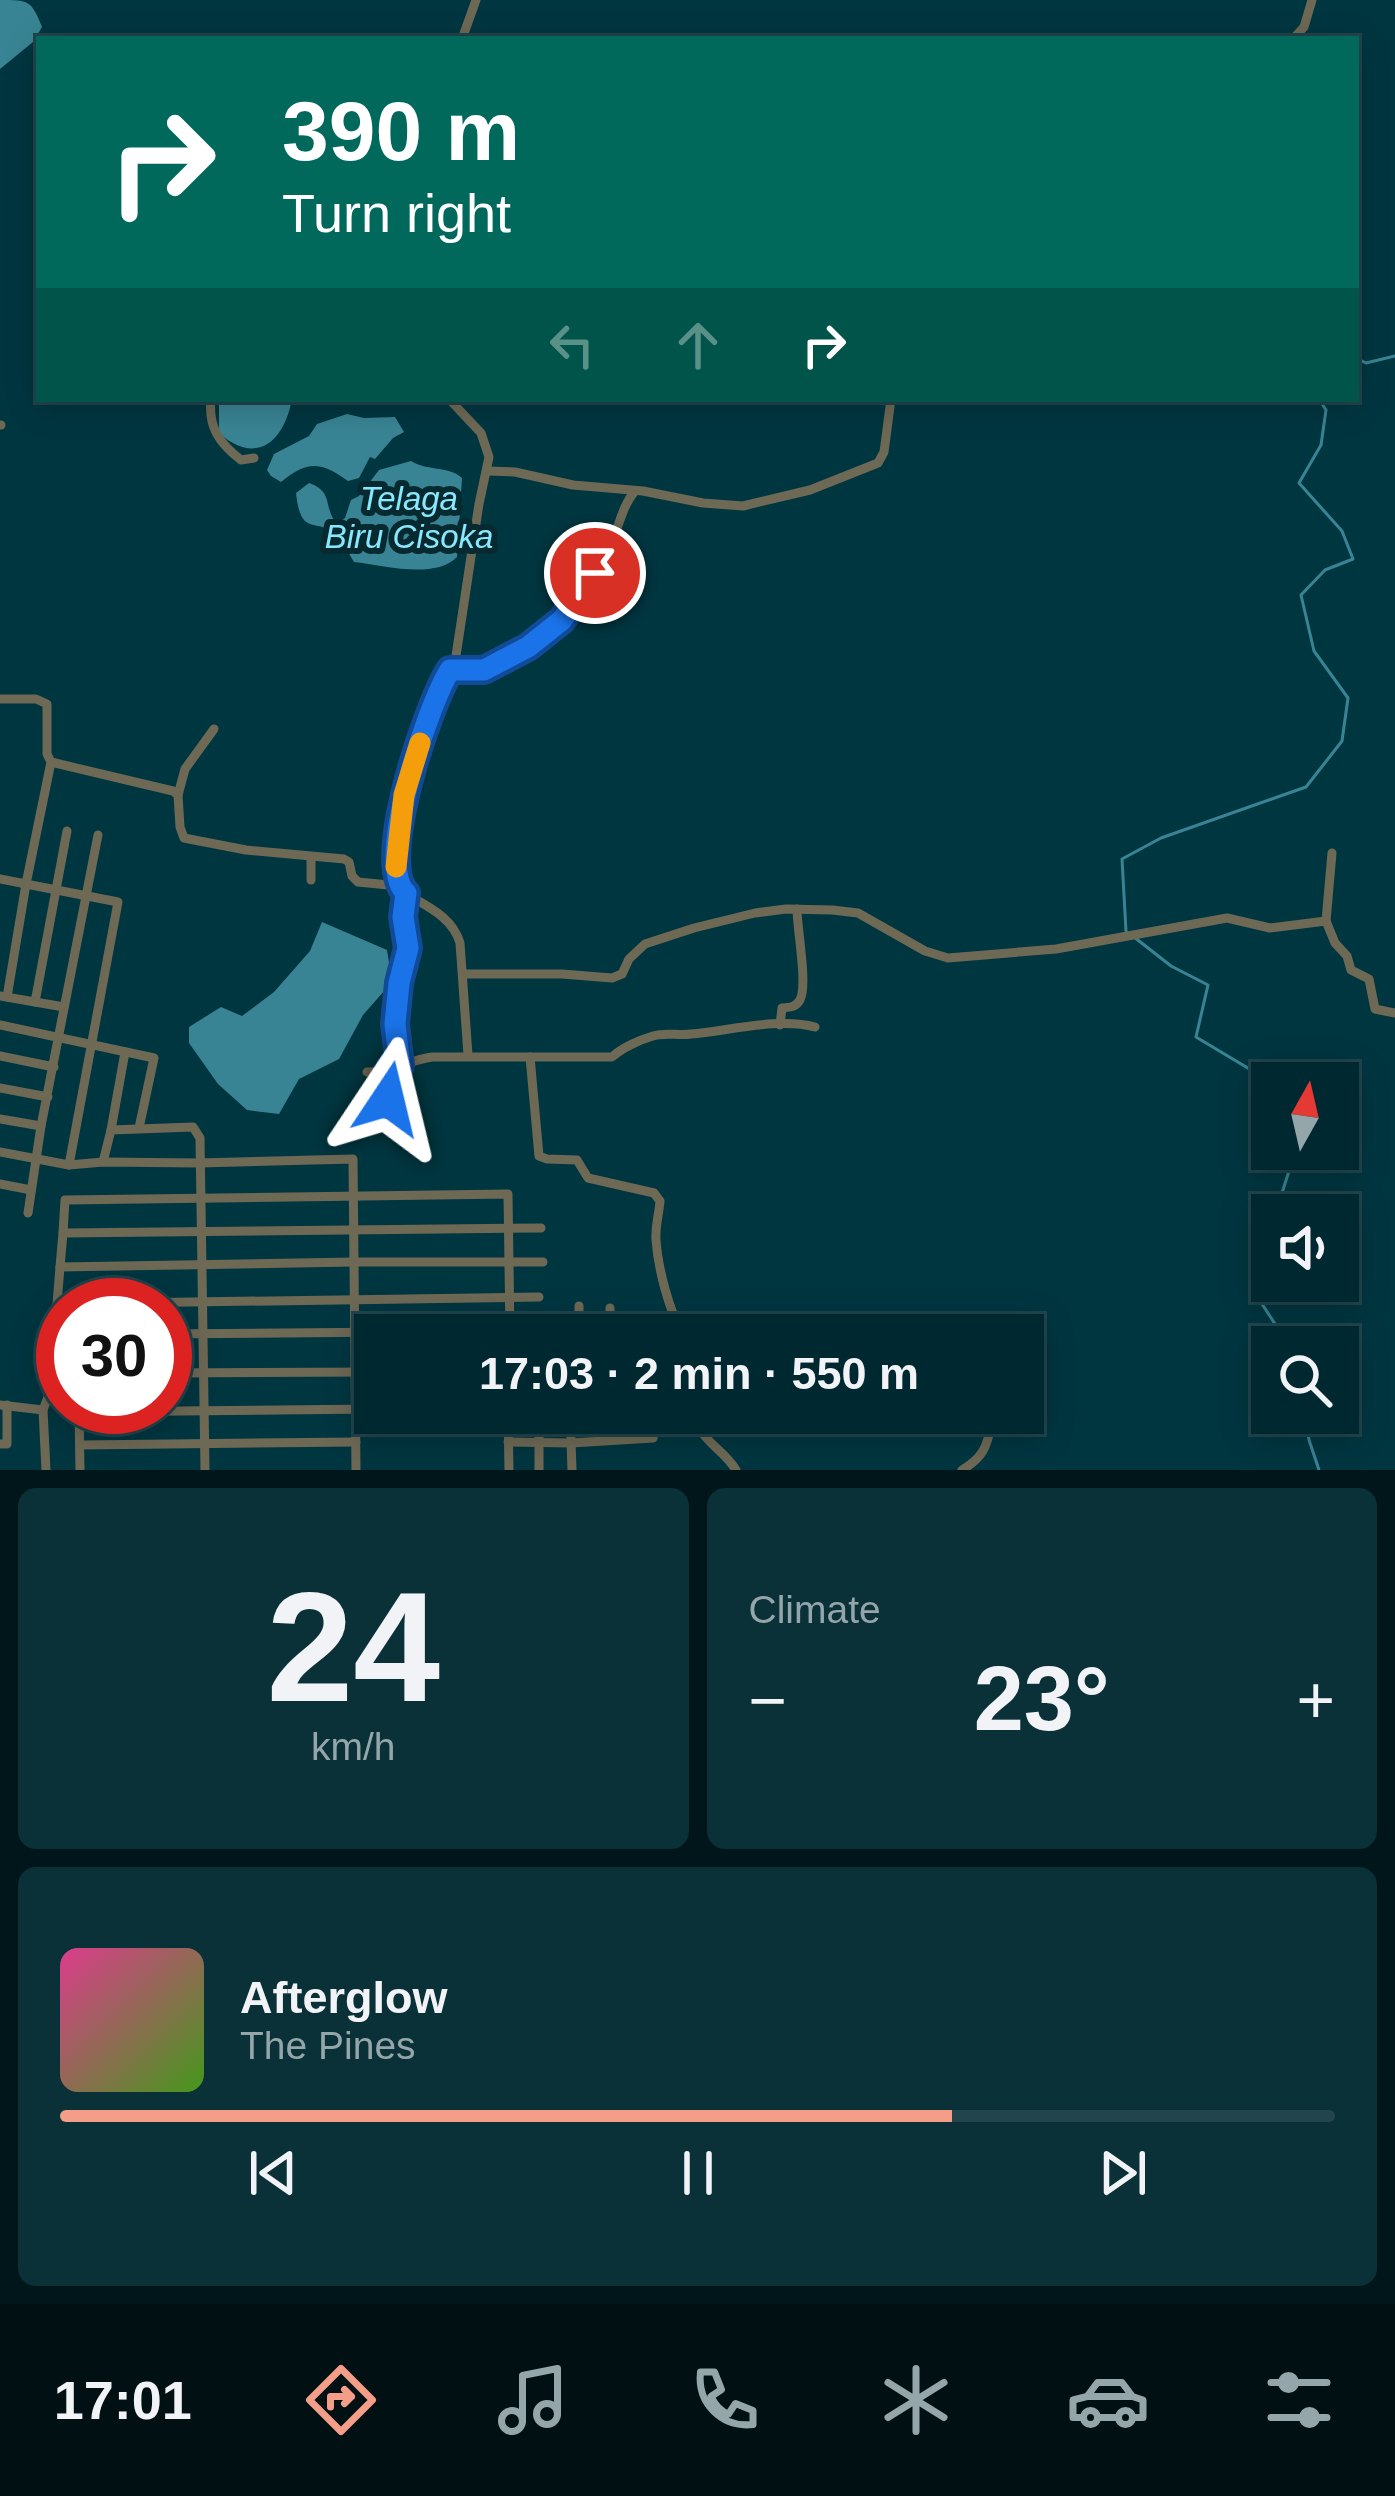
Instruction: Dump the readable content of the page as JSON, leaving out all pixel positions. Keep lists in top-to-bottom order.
{
  "water": ["Telaga Biru Cisoka"],
  "north": "top",
  "page": {
    "turn": ["390 m", "Turn right"],
    "limit": "30",
    "trip": "17:03 · 2 min · 550 m",
    "tile": [
      ["24", "km/h"],
      "Climate"
    ],
    "heat": ["−", "23°", "+"],
    "song": ["Afterglow", "The Pines"],
    "tabs": "17:01"
  }
}
